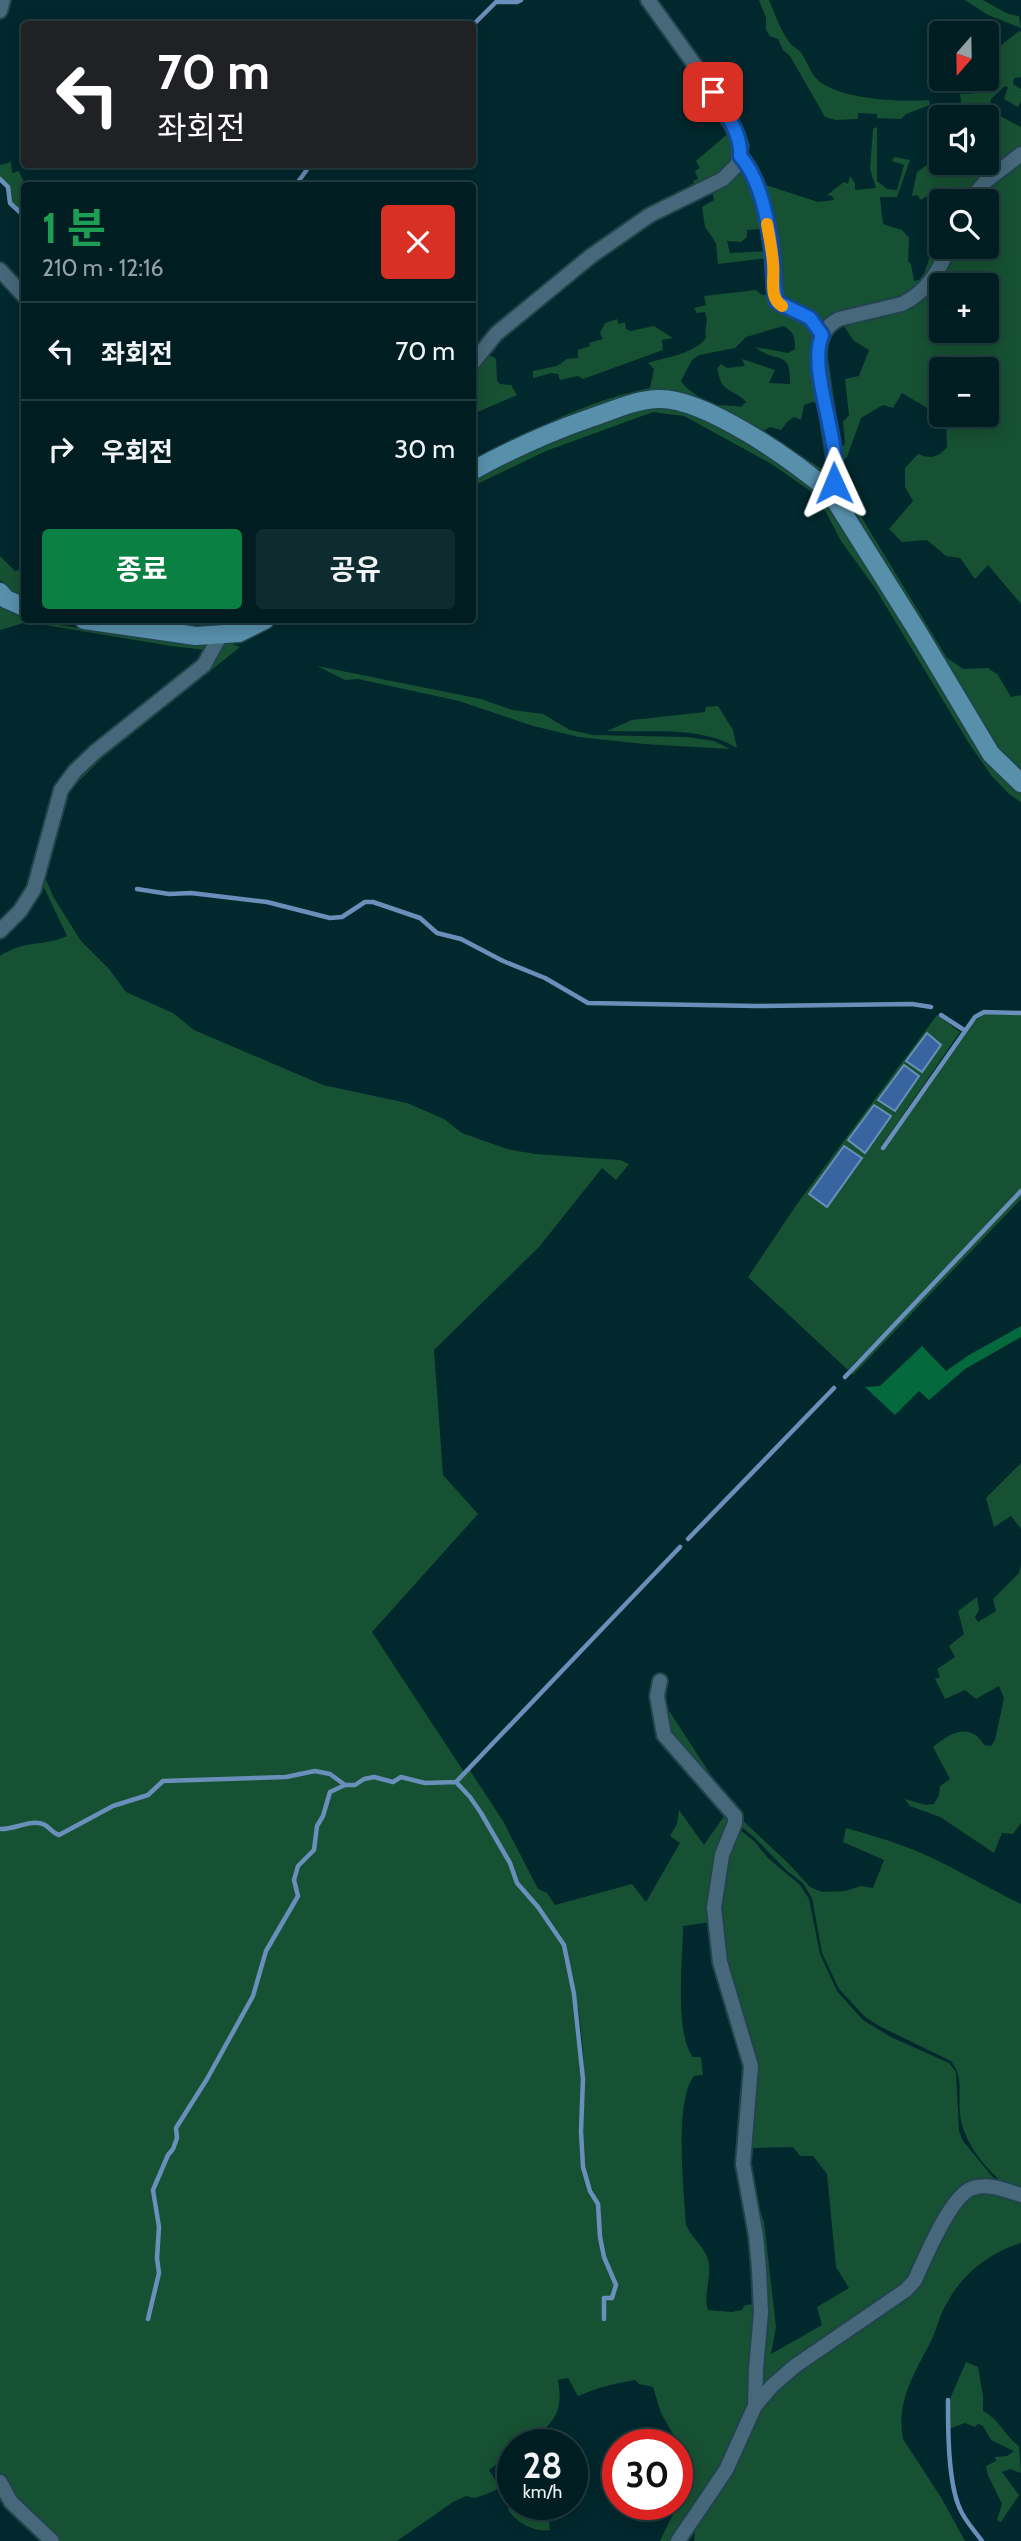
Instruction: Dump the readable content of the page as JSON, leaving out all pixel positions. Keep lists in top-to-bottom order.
{
  "north": "bottom",
  "page": {
    "map_buttons": ["+", "−"],
    "turn": ["70 m", "좌회전"],
    "heading": ["1 분", "210 m · 12:16"],
    "list": [
      {
        "name": "좌회전",
        "value": "70 m"
      },
      {
        "name": "우회전",
        "value": "30 m"
      }
    ],
    "buttons": ["종료", "공유"],
    "speed": "28 km/h",
    "limit": "30"
  }
}
